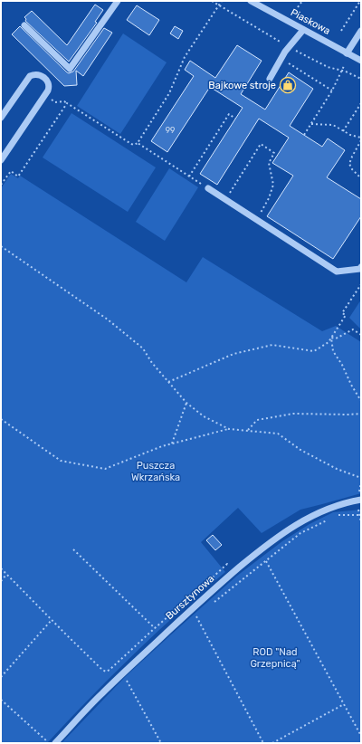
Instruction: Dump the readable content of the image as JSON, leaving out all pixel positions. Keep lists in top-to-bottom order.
{
  "streets": {
    "street": ["Piaskowa", "Bursztynowa"]
  },
  "parks": ["Puszcza Wkrzańska", "ROD \"Nad Grzepnicą\""],
  "places": {
    "shop": ["Bajkowe stroje"]
  },
  "house_numbers": ["99"]
}
